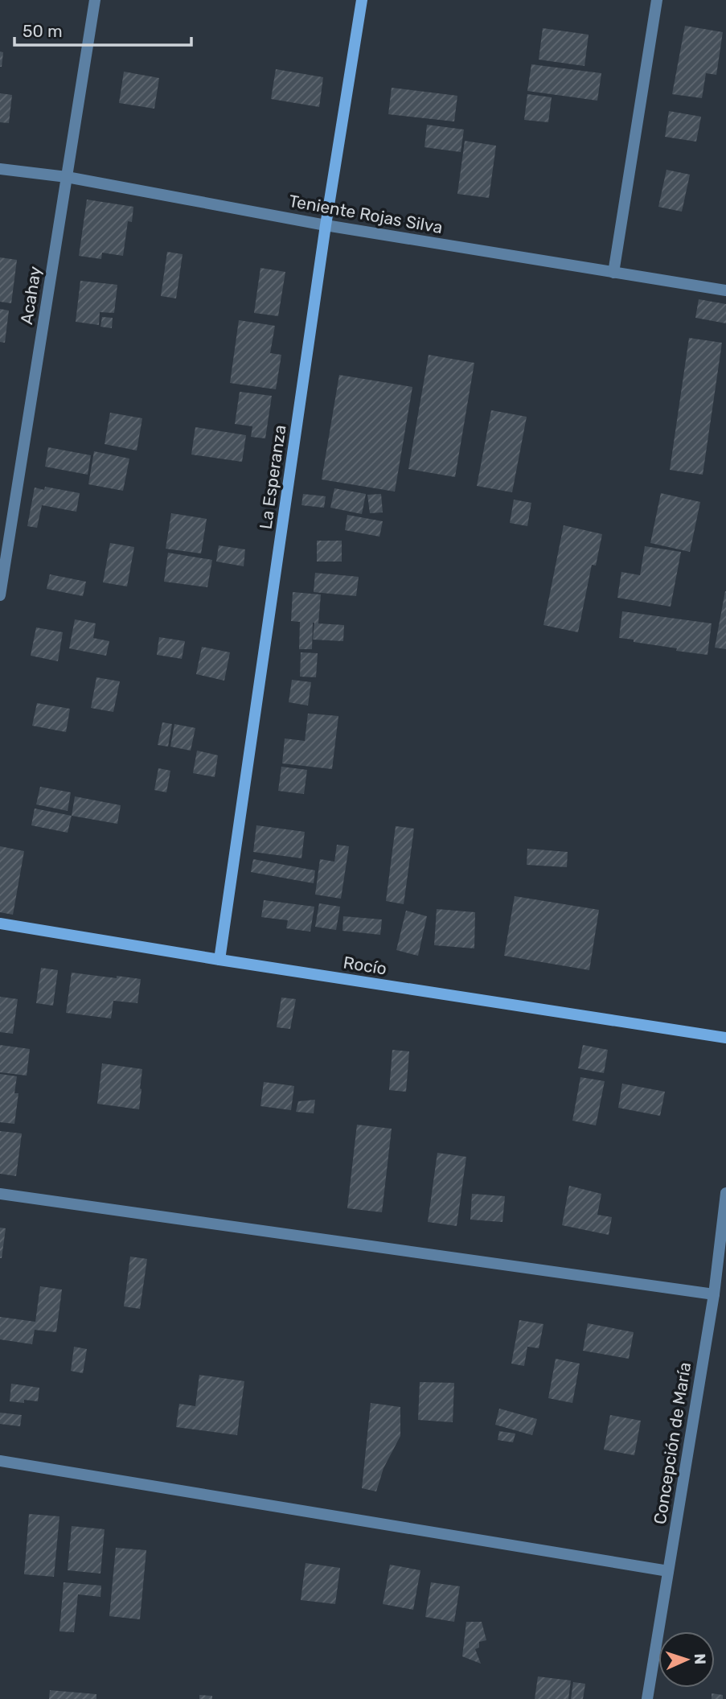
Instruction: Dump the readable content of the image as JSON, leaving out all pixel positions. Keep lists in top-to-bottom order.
{
  "streets": {
    "street": [
      "Teniente Rojas Silva",
      "Acahay",
      "La Esperanza",
      "Rocío",
      "Concepción de María"
    ]
  },
  "crossings": [
    ["Teniente Rojas Silva", "Acahay"],
    ["Teniente Rojas Silva", "La Esperanza"],
    ["La Esperanza", "Rocío"]
  ],
  "scale_bar": "50 m",
  "north": "right"
}
